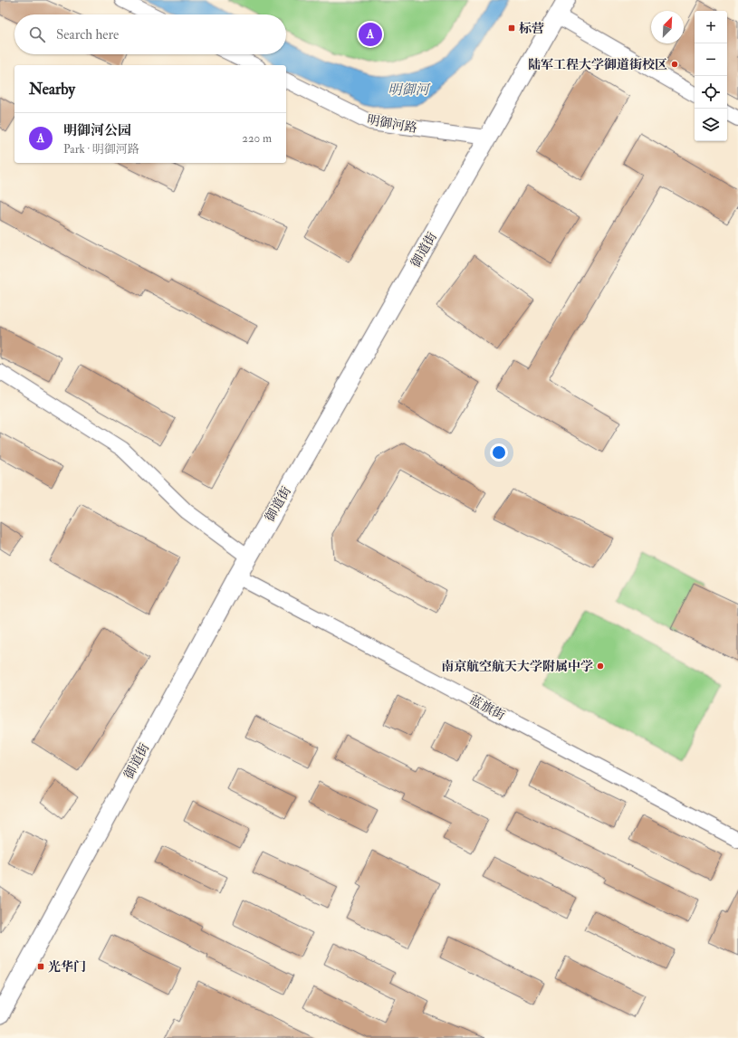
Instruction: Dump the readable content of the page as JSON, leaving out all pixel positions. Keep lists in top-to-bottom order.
{
  "streets": {
    "main road": ["御道街"],
    "street": ["明御河路", "蓝旗街"]
  },
  "crossings": [
    ["明御河路", "御道街"],
    ["御道街", "蓝旗街"]
  ],
  "water": ["明御河"],
  "places": {
    "transit": ["标营", "光华门"],
    "other": ["陆军工程大学御道街校区", "南京航空航天大学附属中学"]
  },
  "north": "top right",
  "page": {
    "map_buttons": ["+", "−"],
    "search": "Search here",
    "pins": "A",
    "heading": "Nearby",
    "list": [
      {
        "mark": "A",
        "name": "明御河公园",
        "note": "Park · 明御河路",
        "value": "220 m"
      }
    ]
  }
}
